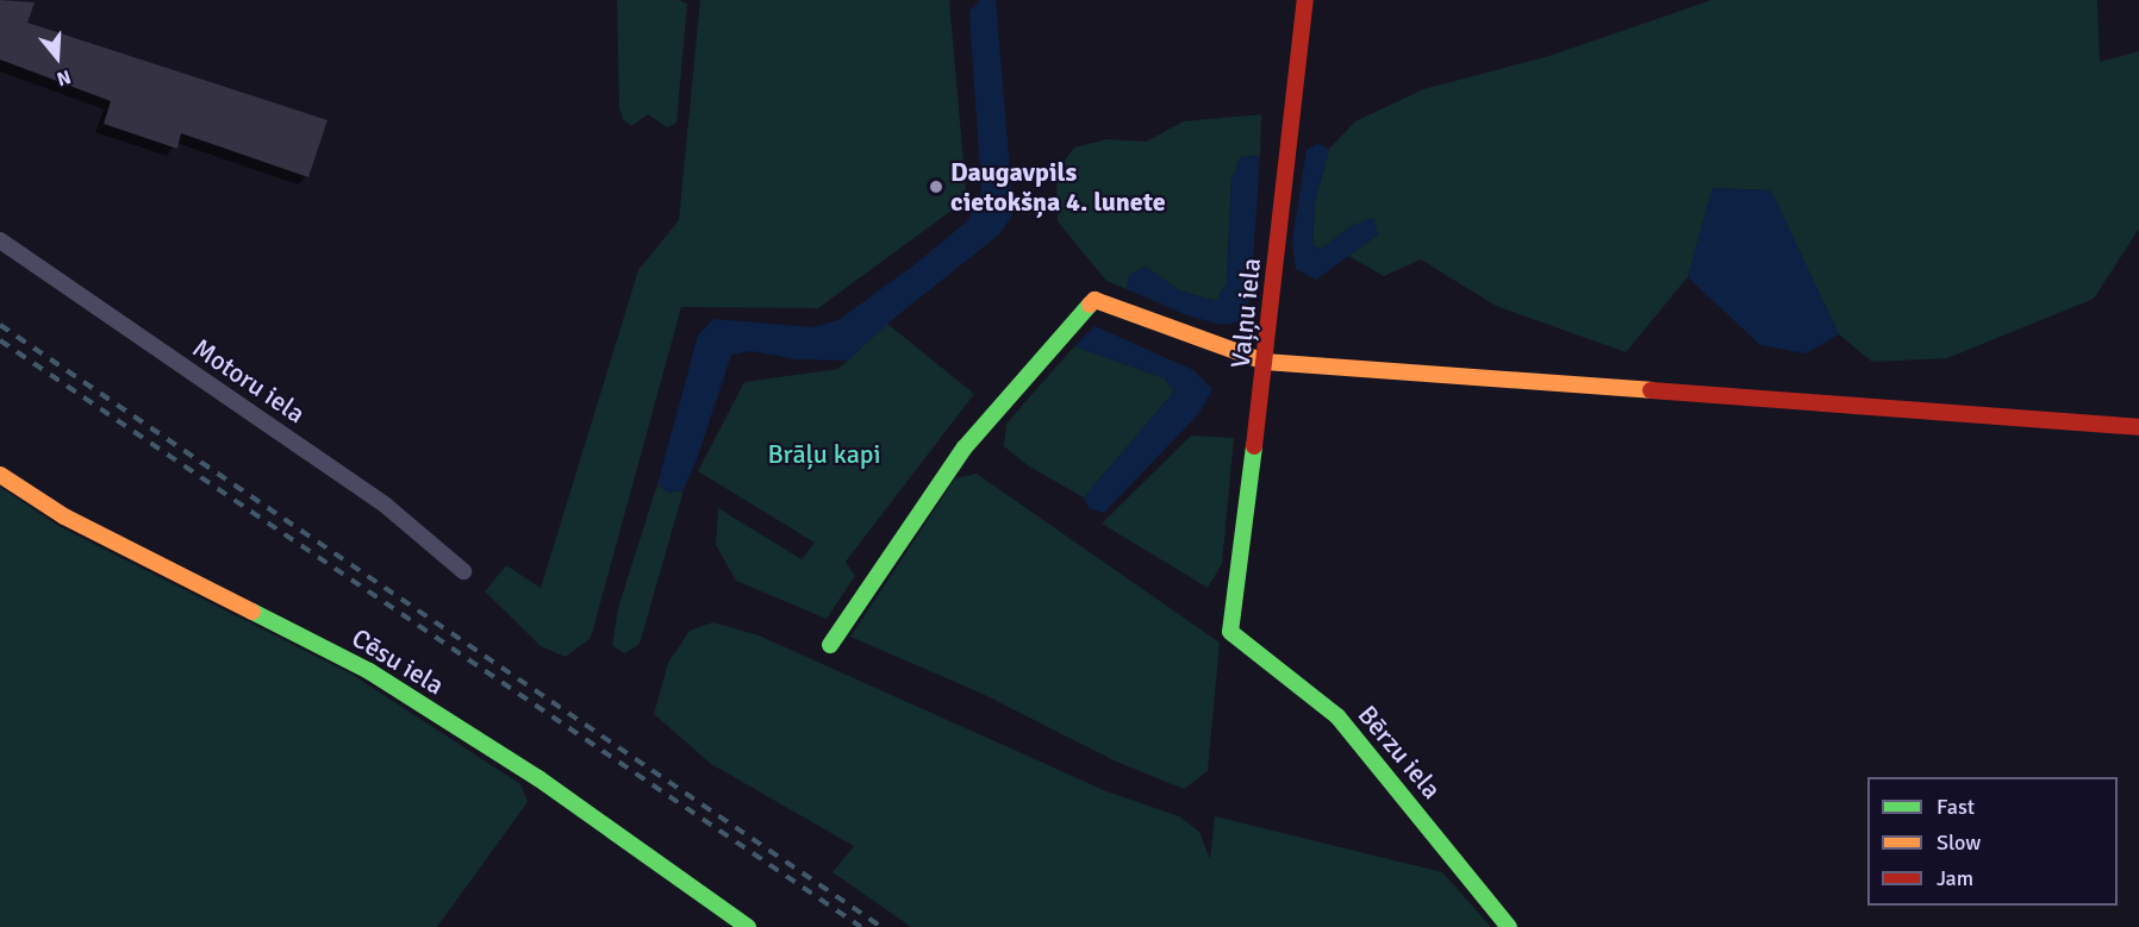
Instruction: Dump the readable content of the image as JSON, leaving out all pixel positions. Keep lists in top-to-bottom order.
{
  "streets": {
    "street": [
      "Vaļņu iela",
      "Motoru iela",
      "Cēsu iela",
      "Bērzu iela"
    ]
  },
  "crossings": [
    ["Vaļņu iela", "Bērzu iela"]
  ],
  "parks": ["Brāļu kapi"],
  "places": ["Daugavpils cietokšņa 4. lunete"],
  "legend": ["Fast", "Slow", "Jam"],
  "north": "bottom"
}
